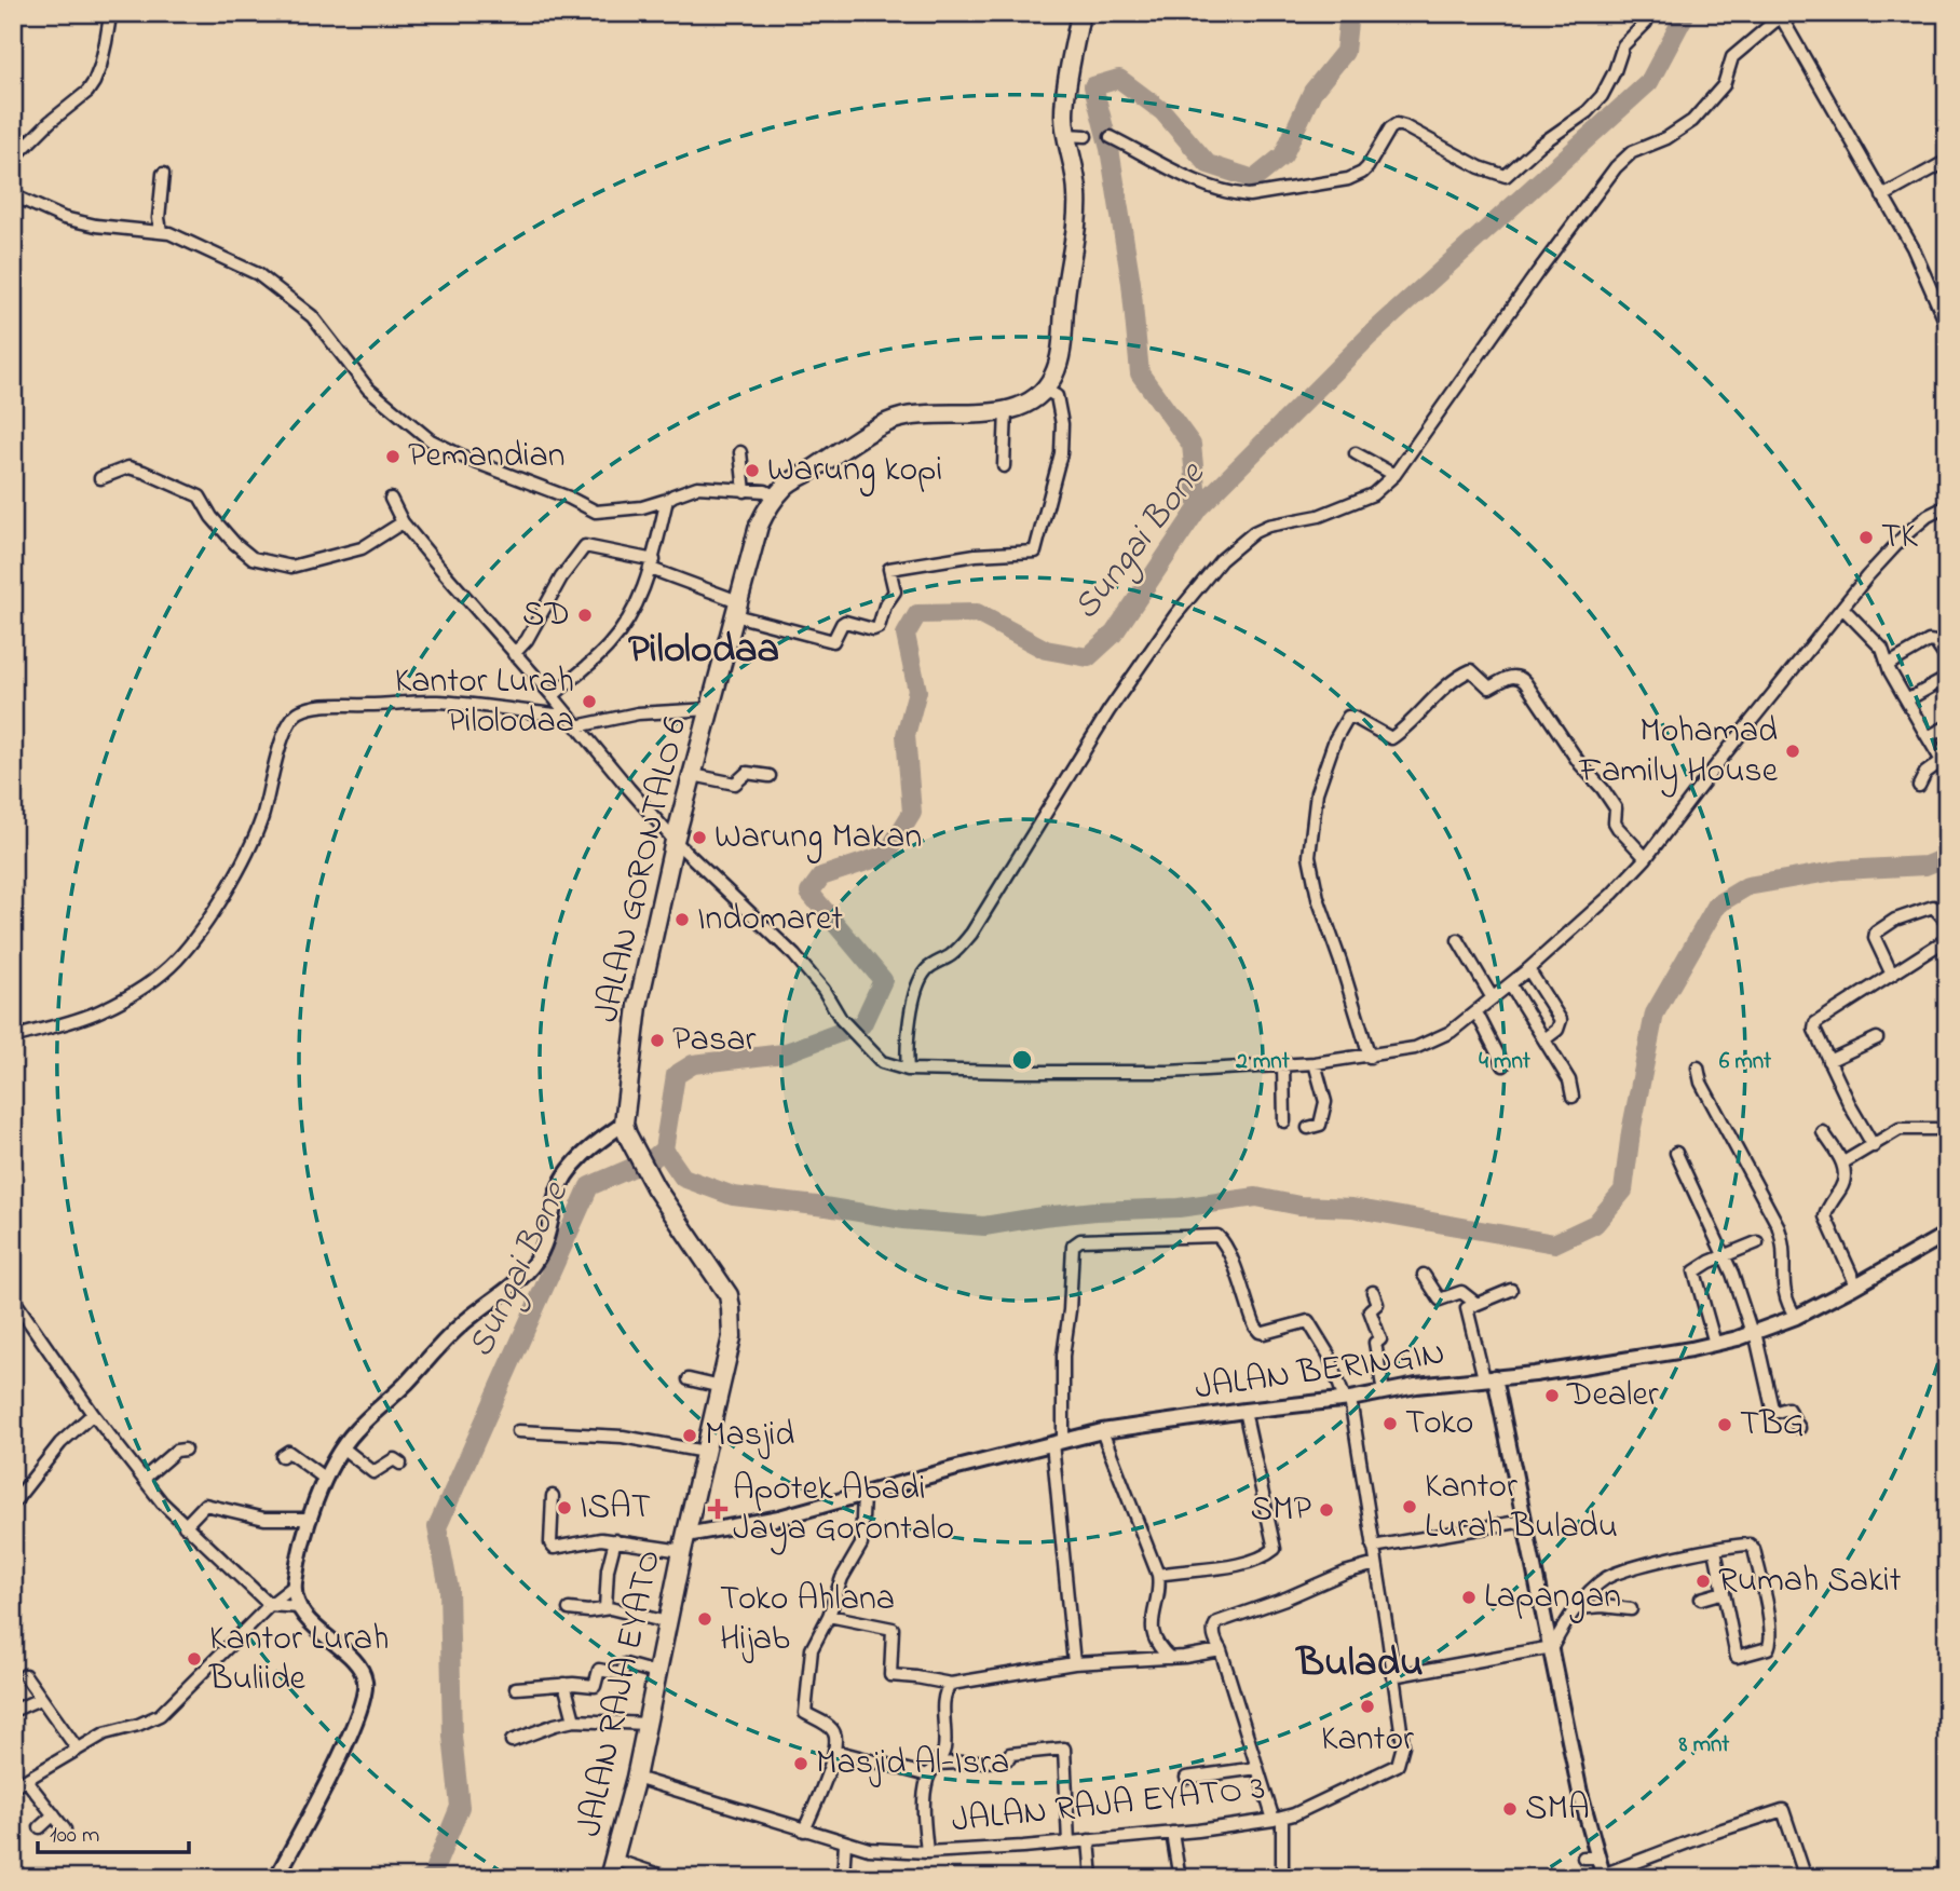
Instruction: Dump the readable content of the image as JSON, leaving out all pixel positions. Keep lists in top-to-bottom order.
{
  "streets": {
    "main road": ["JALAN GORONTALO 6", "JALAN RAJA EYATO"],
    "street": ["JALAN BERINGIN", "JALAN RAJA EYATO 3"]
  },
  "crossings": [
    ["JALAN GORONTALO 6", "JALAN RAJA EYATO"],
    ["JALAN BERINGIN", "JALAN RAJA EYATO"],
    ["JALAN BERINGIN", "JALAN RAJA EYATO 3"],
    ["JALAN RAJA EYATO", "JALAN RAJA EYATO 3"]
  ],
  "districts": ["Pilolodaa", "Buladu"],
  "water": ["Sungai Bone"],
  "places": {
    "other": [
      "Pemandian",
      "Warung kopi",
      "TK",
      "SD",
      "Kantor Lurah Pilolodaa",
      "Mohamad Family House",
      "Warung Makan",
      "Indomaret",
      "Pasar",
      "Dealer",
      "Toko",
      "TBG",
      "Masjid",
      "Kantor Lurah Buladu",
      "ISAT",
      "SMP",
      "Rumah Sakit",
      "Lapangan",
      "Toko Ahlana Hijab",
      "Kantor Lurah Buliide",
      "Kantor",
      "Masjid Al-Isra",
      "SMA"
    ],
    "health": ["Apotek Abadi Jaya Gorontalo"]
  },
  "scale_bar": "100 m",
  "rings": [
    "2 mnt",
    "4 mnt",
    "6 mnt",
    "8 mnt"
  ]
}
